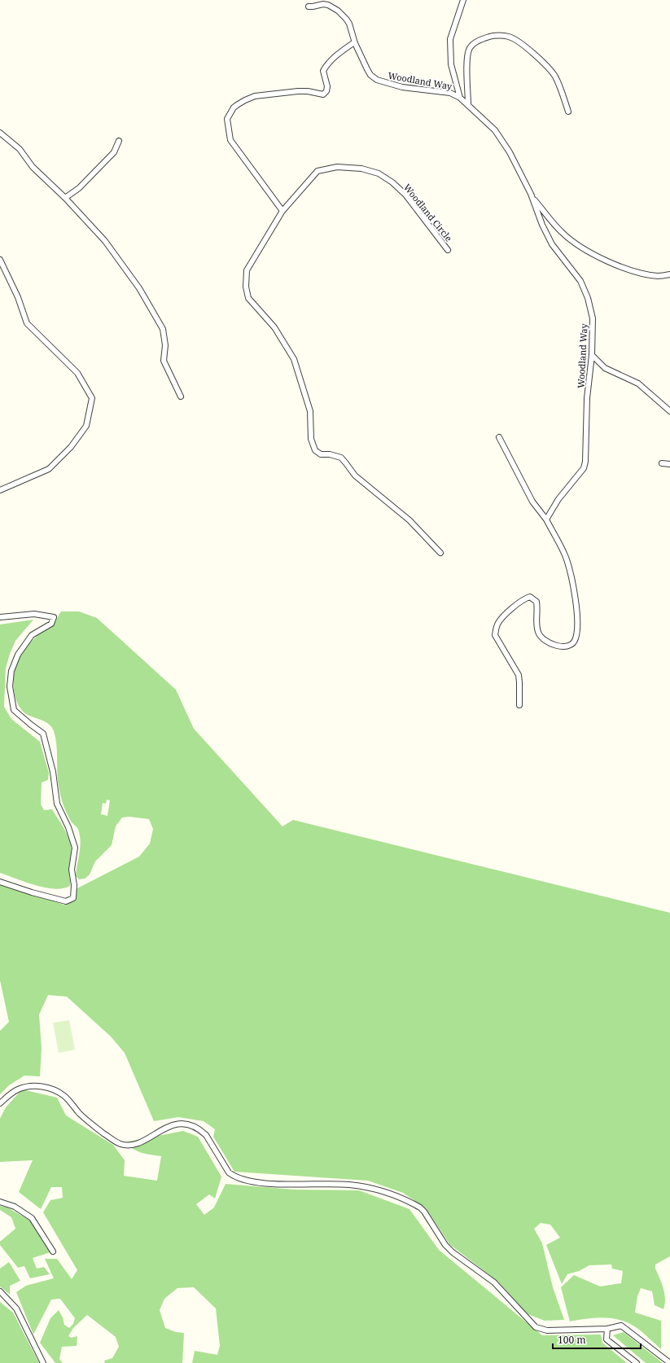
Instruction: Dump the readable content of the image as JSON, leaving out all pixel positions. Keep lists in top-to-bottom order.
{
  "streets": {
    "street": ["Woodland Way", "Woodland Circle"]
  },
  "scale_bar": "100 m"
}
